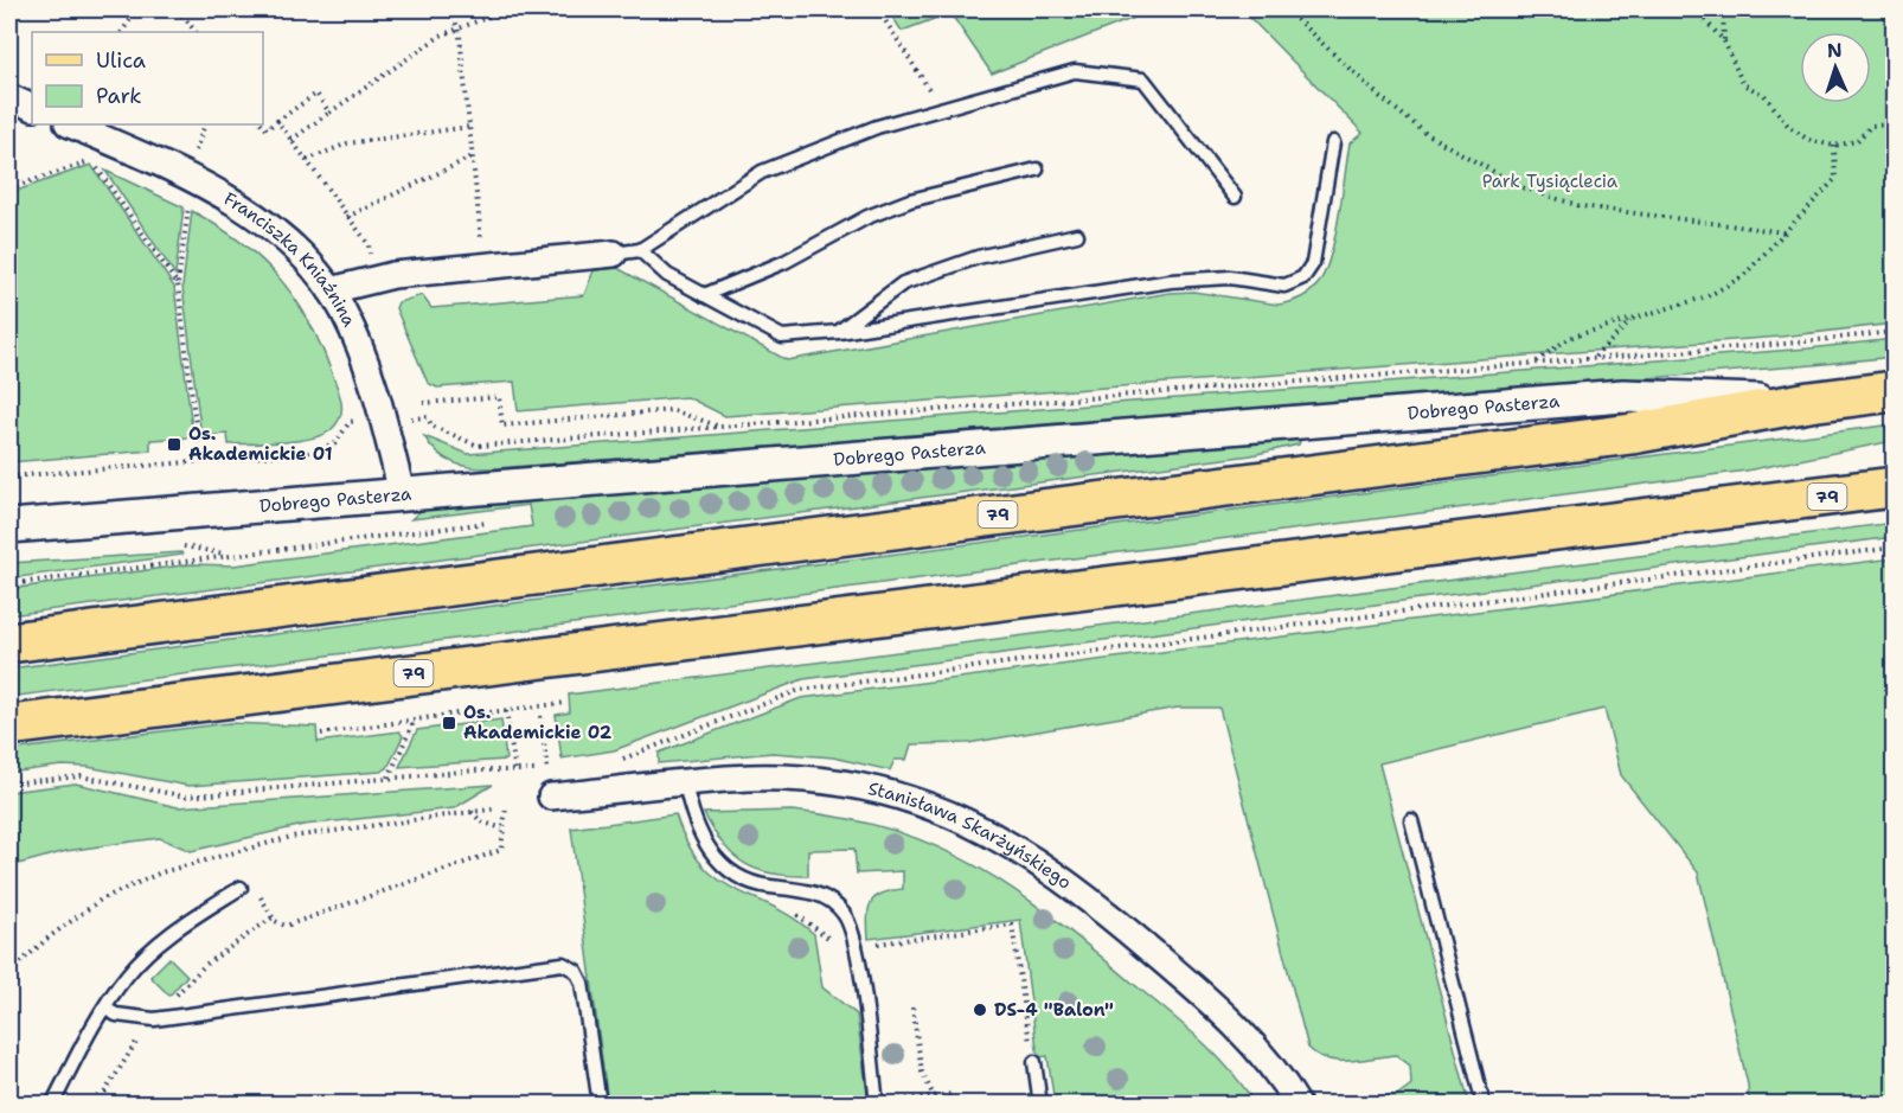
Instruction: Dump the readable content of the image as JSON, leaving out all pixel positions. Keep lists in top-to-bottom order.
{
  "streets": {
    "main road": ["79"],
    "street": ["Franciszka Kniaźnina", "Dobrego Pasterza", "Stanisława Skarżyńskiego"]
  },
  "crossings": [
    ["Franciszka Kniaźnina", "Dobrego Pasterza"],
    ["Dobrego Pasterza", "79"]
  ],
  "parks": ["Park Tysiąclecia"],
  "places": {
    "transit": ["Os. Akademickie 01", "Os. Akademickie 02"],
    "other": ["DS-4 \"Balon\""]
  },
  "legend": ["Ulica", "Park"],
  "north": "top"
}
